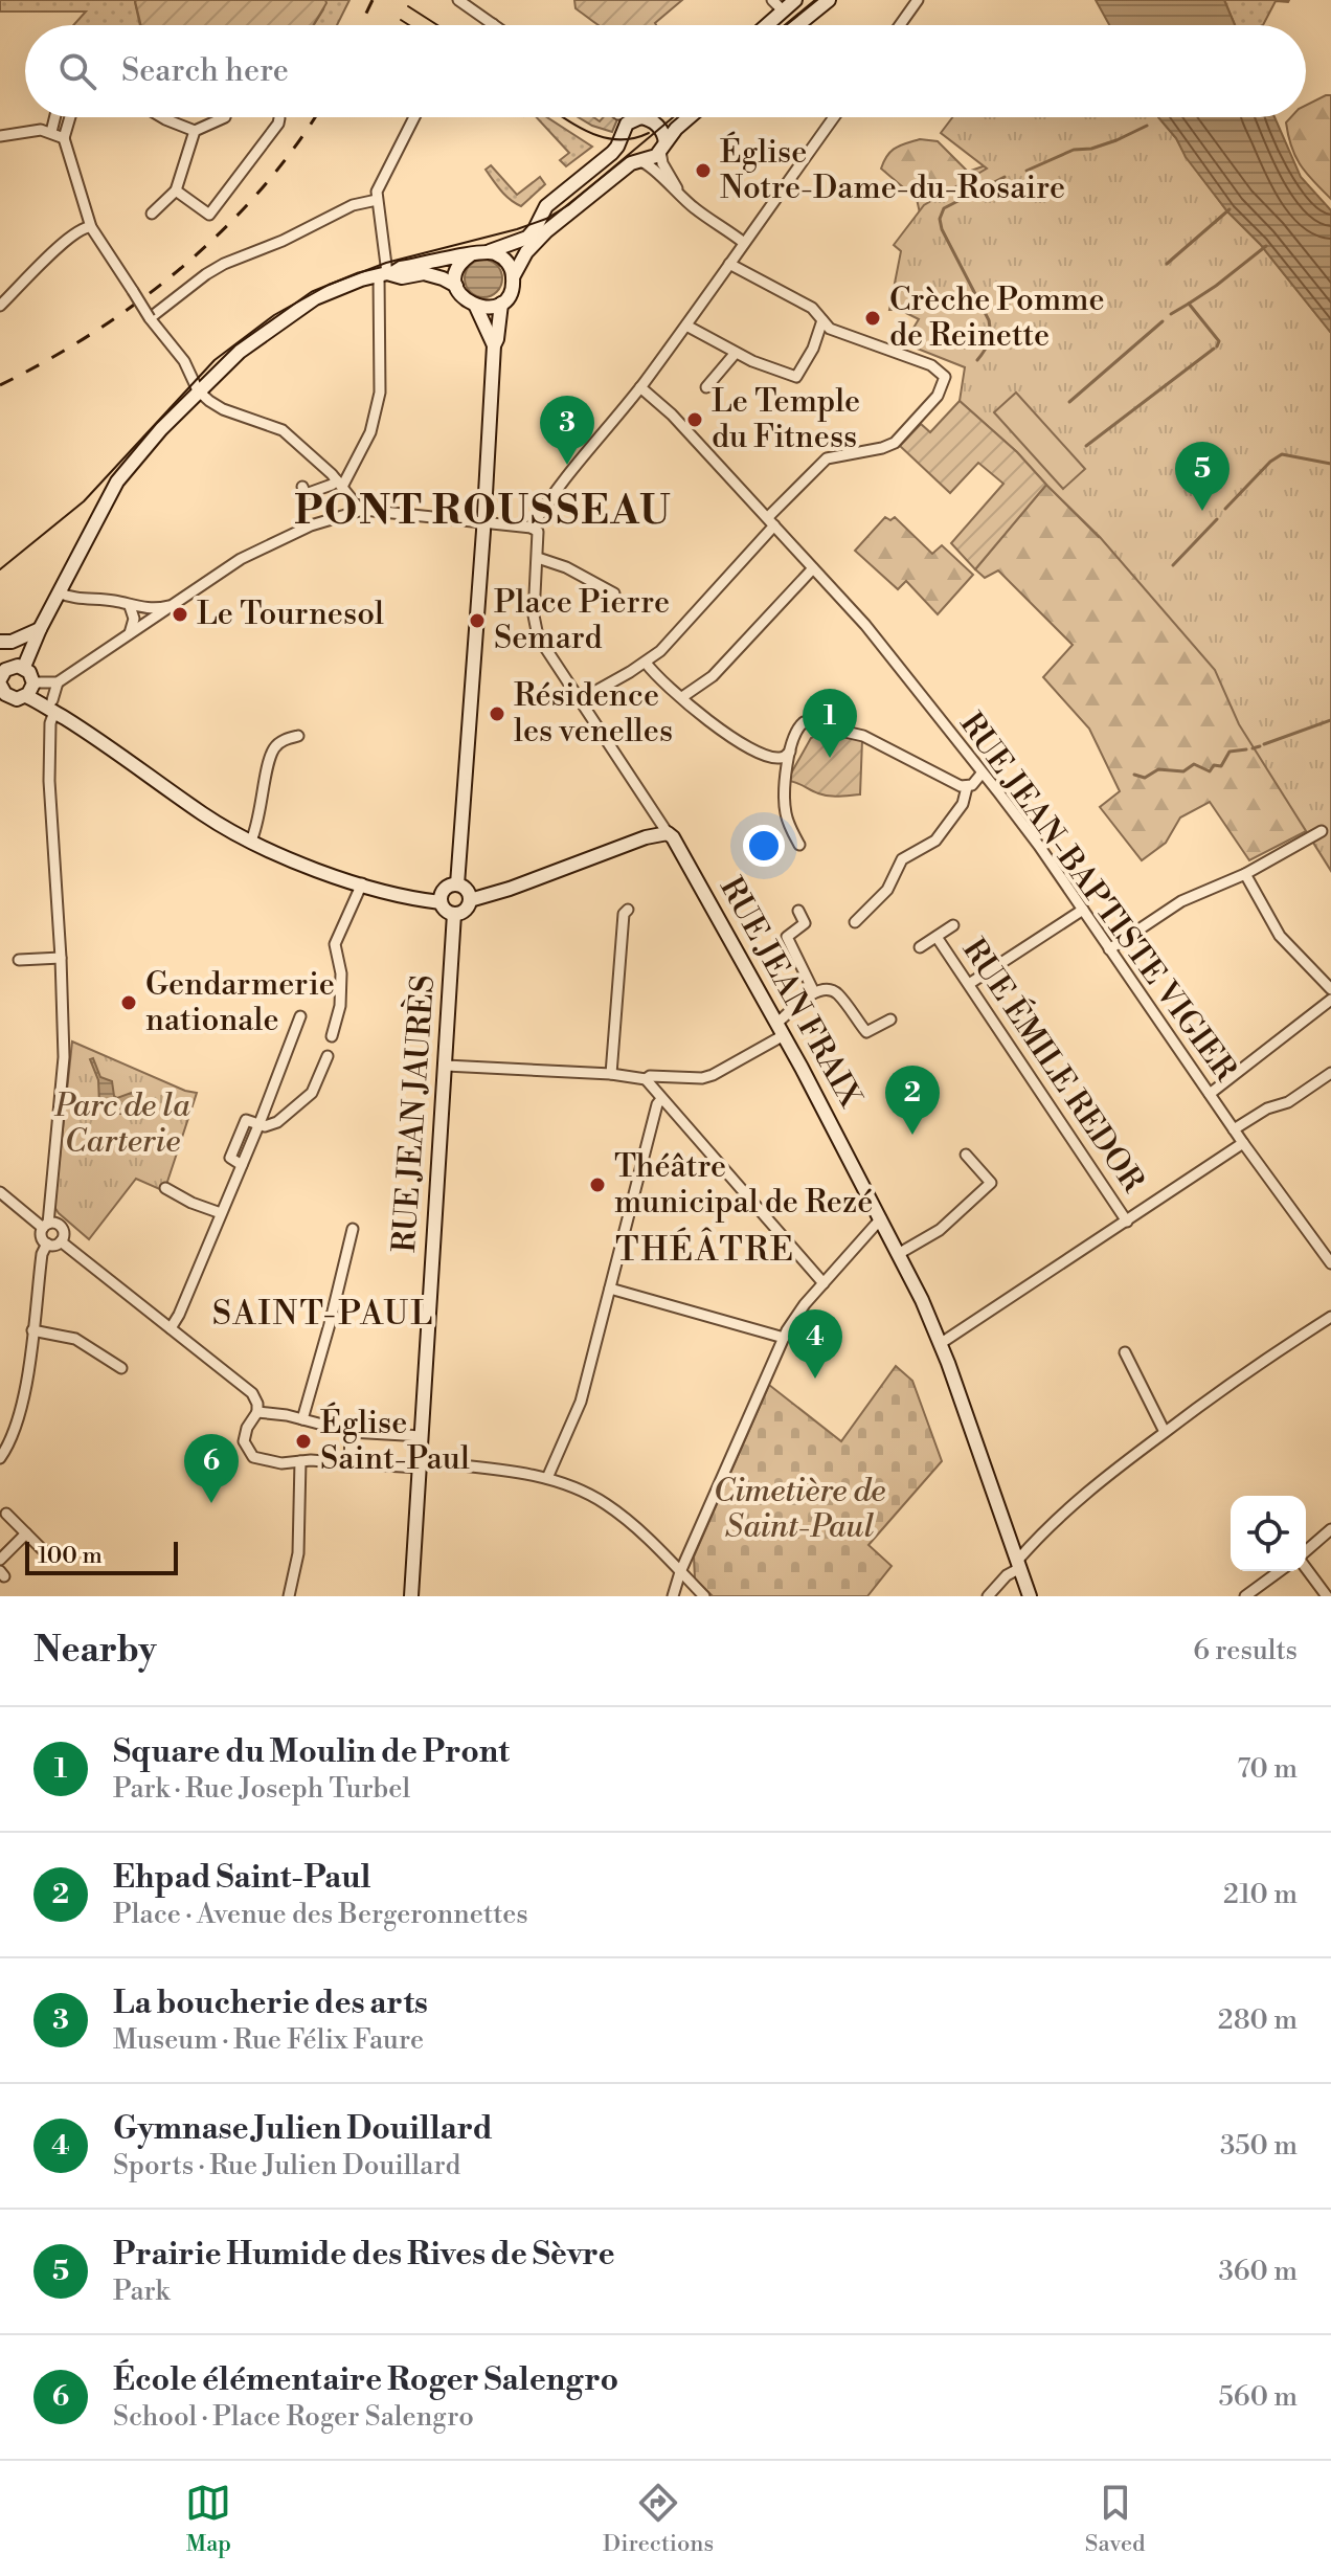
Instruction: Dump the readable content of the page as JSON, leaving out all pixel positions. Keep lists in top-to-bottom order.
{
  "streets": {
    "street": [
      "RUE JEAN-BAPTISTE VIGIER",
      "RUE JEAN FRAIX",
      "RUE ÉMILE REDOR",
      "RUE JEAN JAURÈS"
    ]
  },
  "districts": ["PONT ROUSSEAU", "THÉÂTRE", "SAINT-PAUL"],
  "parks": ["Parc de la Carterie", "Cimetière de Saint-Paul"],
  "places": [
    "Église Notre-Dame-du-Rosaire",
    "Crèche Pomme de Reinette",
    "Le Temple du Fitness",
    "Le Tournesol",
    "Place Pierre Semard",
    "Résidence les venelles",
    "Gendarmerie nationale",
    "Théâtre municipal de Rezé",
    "Église Saint-Paul"
  ],
  "scale_bar": "100 m",
  "page": {
    "search": "Search here",
    "pins": [
      "3",
      "5",
      "1",
      "2",
      "4",
      "6"
    ],
    "scale": "100 m",
    "heading": ["Nearby", "6 results"],
    "list": [
      {
        "mark": "1",
        "name": "Square du Moulin de Pront",
        "note": "Park · Rue Joseph Turbel",
        "value": "70 m"
      },
      {
        "mark": "2",
        "name": "Ehpad Saint-Paul",
        "note": "Place · Avenue des Bergeronnettes",
        "value": "210 m"
      },
      {
        "mark": "3",
        "name": "La boucherie des arts",
        "note": "Museum · Rue Félix Faure",
        "value": "280 m"
      },
      {
        "mark": "4",
        "name": "Gymnase Julien Douillard",
        "note": "Sports · Rue Julien Douillard",
        "value": "350 m"
      },
      {
        "mark": "5",
        "name": "Prairie Humide des Rives de Sèvre",
        "note": "Park",
        "value": "360 m"
      },
      {
        "mark": "6",
        "name": "École élémentaire Roger Salengro",
        "note": "School · Place Roger Salengro",
        "value": "560 m"
      }
    ],
    "nav": ["Map", "Directions", "Saved"]
  }
}
